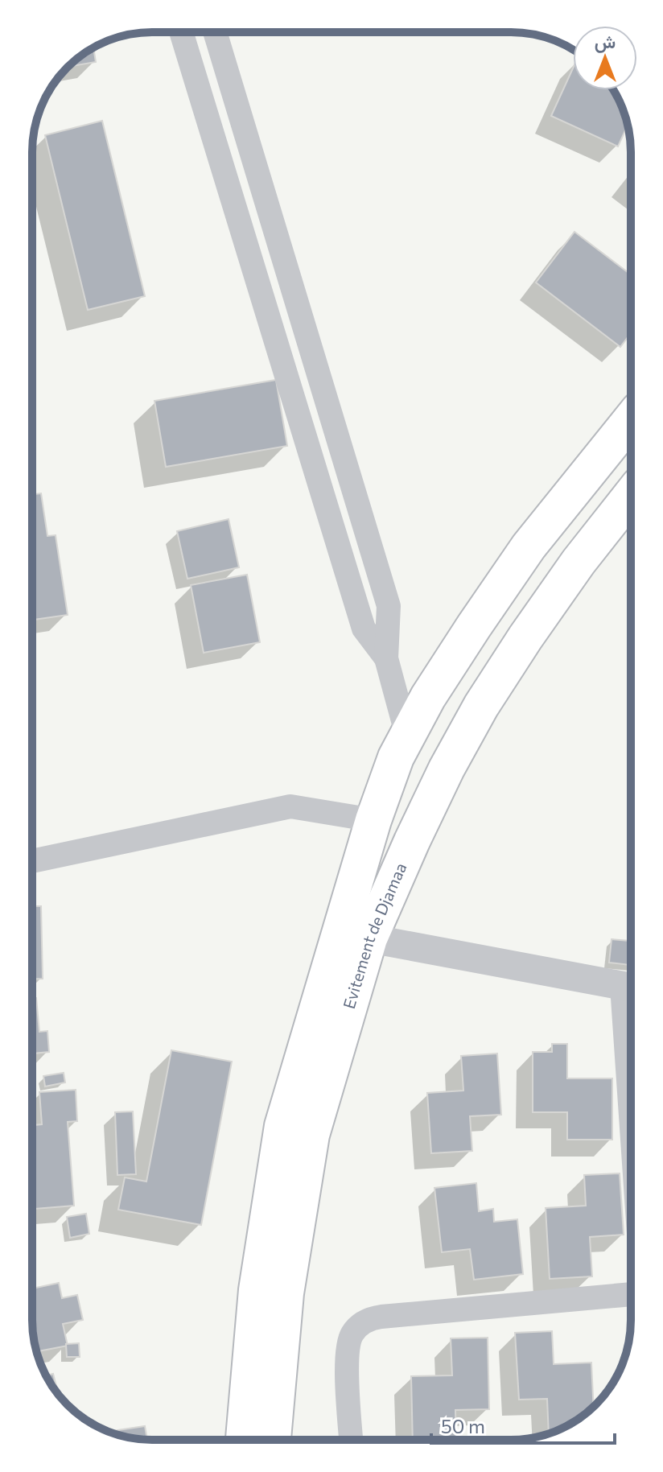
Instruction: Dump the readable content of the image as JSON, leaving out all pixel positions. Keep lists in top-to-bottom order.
{
  "streets": {
    "main road": ["Evitement de Djamaa"]
  },
  "scale_bar": "50 m",
  "north": "top"
}
